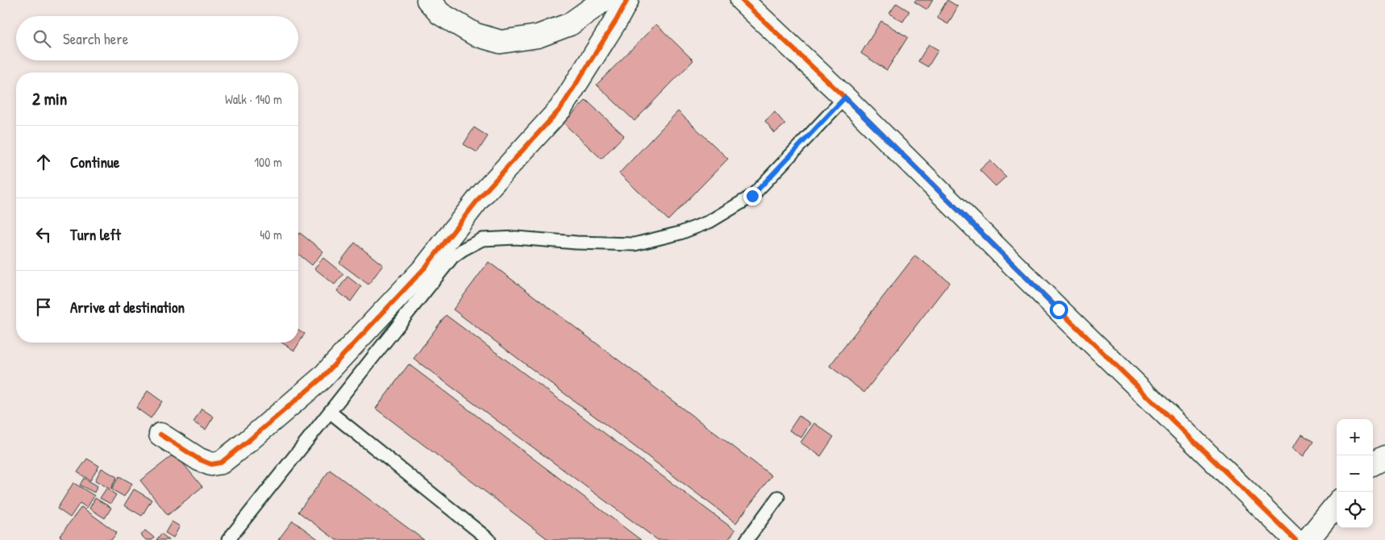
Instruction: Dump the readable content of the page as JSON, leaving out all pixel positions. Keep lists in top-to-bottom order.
{
  "page": {
    "search": "Search here",
    "heading": ["2 min", "Walk · 140 m"],
    "list": [
      ["Continue", "100 m"],
      ["Turn left", "40 m"],
      "Arrive at destination"
    ],
    "map_buttons": ["+", "−"]
  }
}
